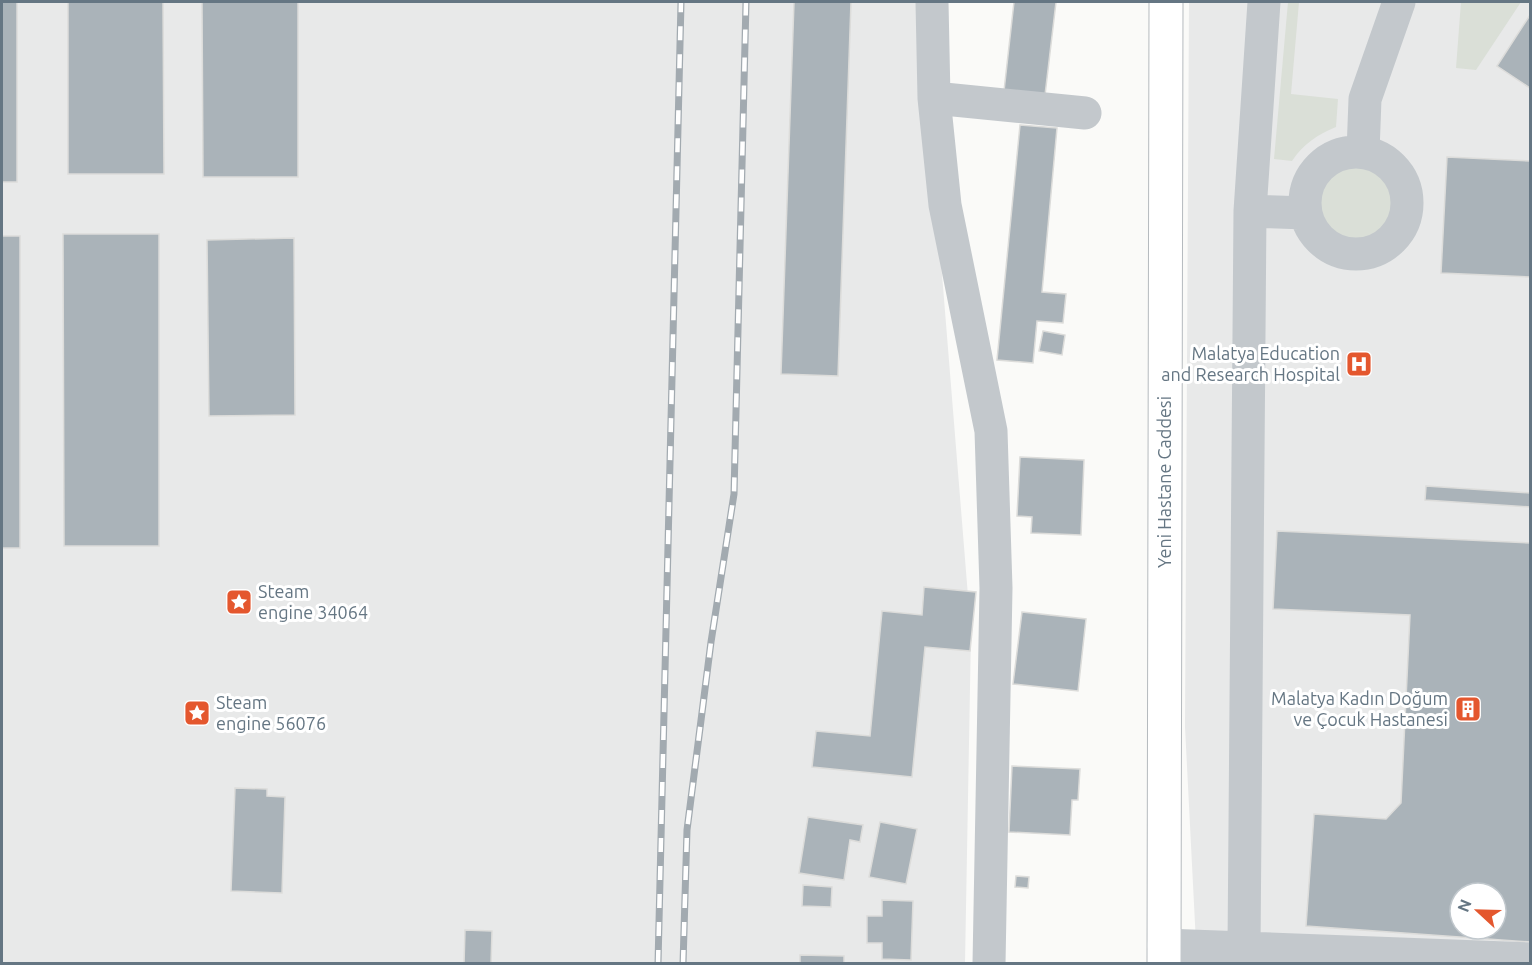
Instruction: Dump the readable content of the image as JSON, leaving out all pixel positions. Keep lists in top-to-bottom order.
{
  "streets": {
    "main road": ["Yeni Hastane Caddesi"]
  },
  "places": {
    "hospital": ["Malatya Education and Research Hospital"],
    "place": ["Steam engine 34064", "Steam engine 56076"],
    "building": ["Malatya Kadın Doğum ve Çocuk Hastanesi"]
  },
  "north": "left"
}
